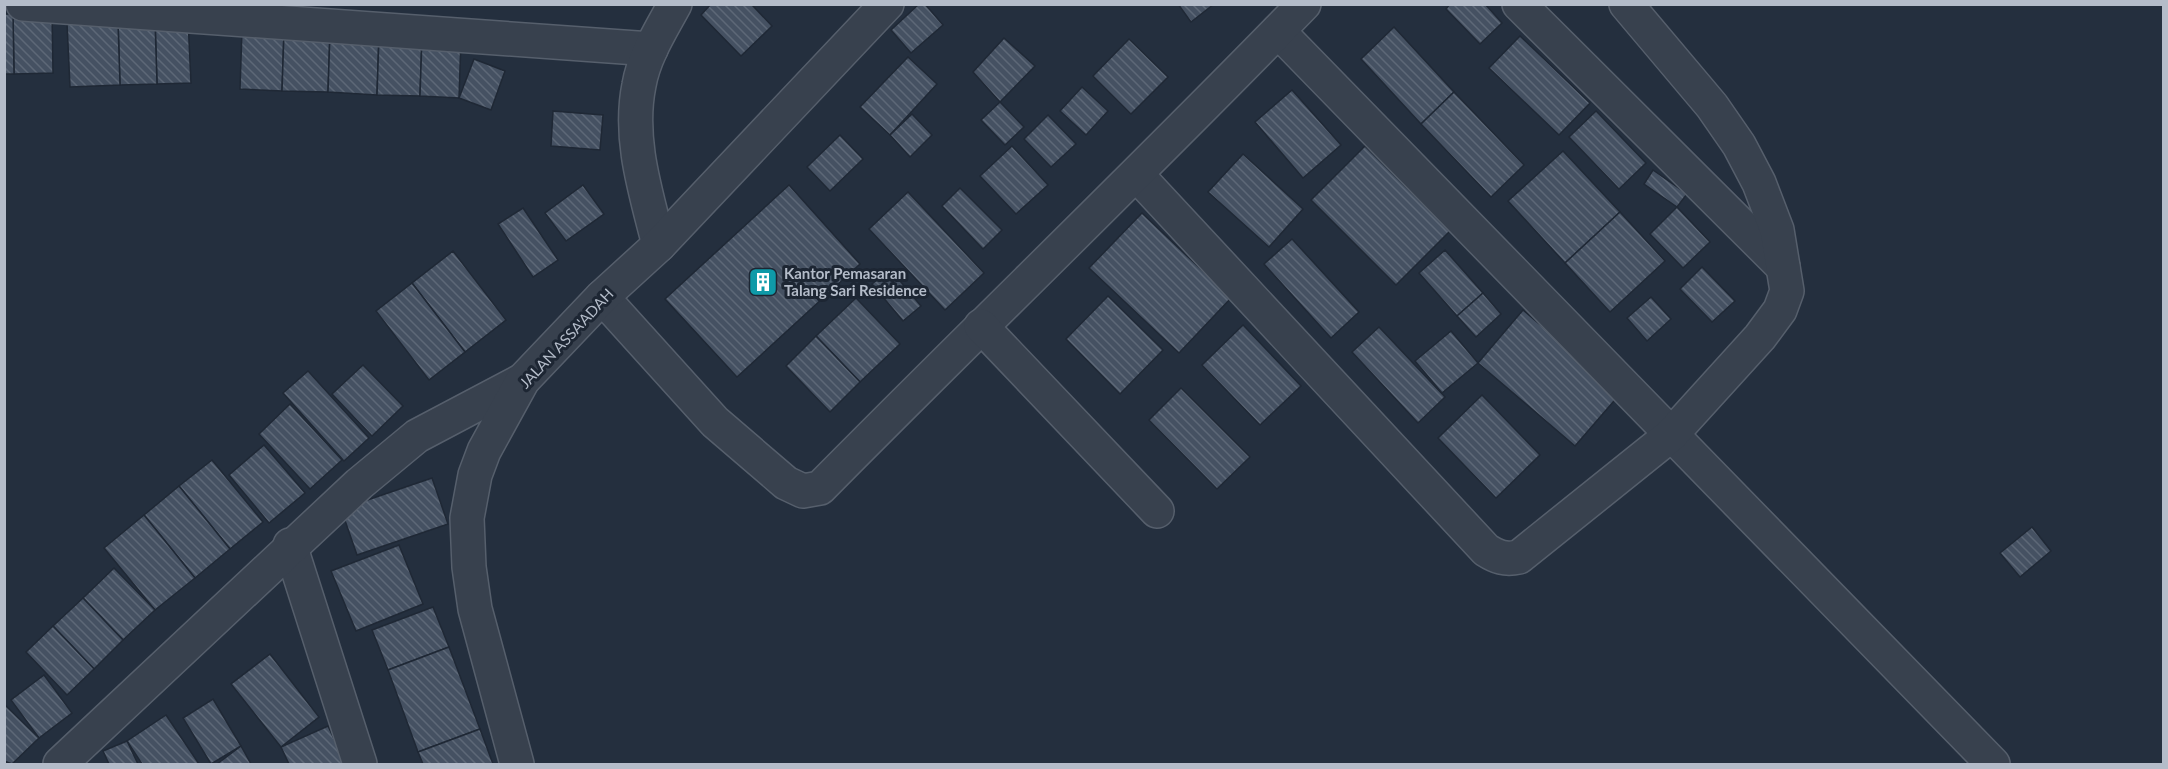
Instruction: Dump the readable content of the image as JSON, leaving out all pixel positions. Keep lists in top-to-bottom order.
{
  "streets": {
    "street": ["JALAN ASSA'ADAH"]
  },
  "places": {
    "building": ["Kantor Pemasaran Talang Sari Residence"]
  }
}
